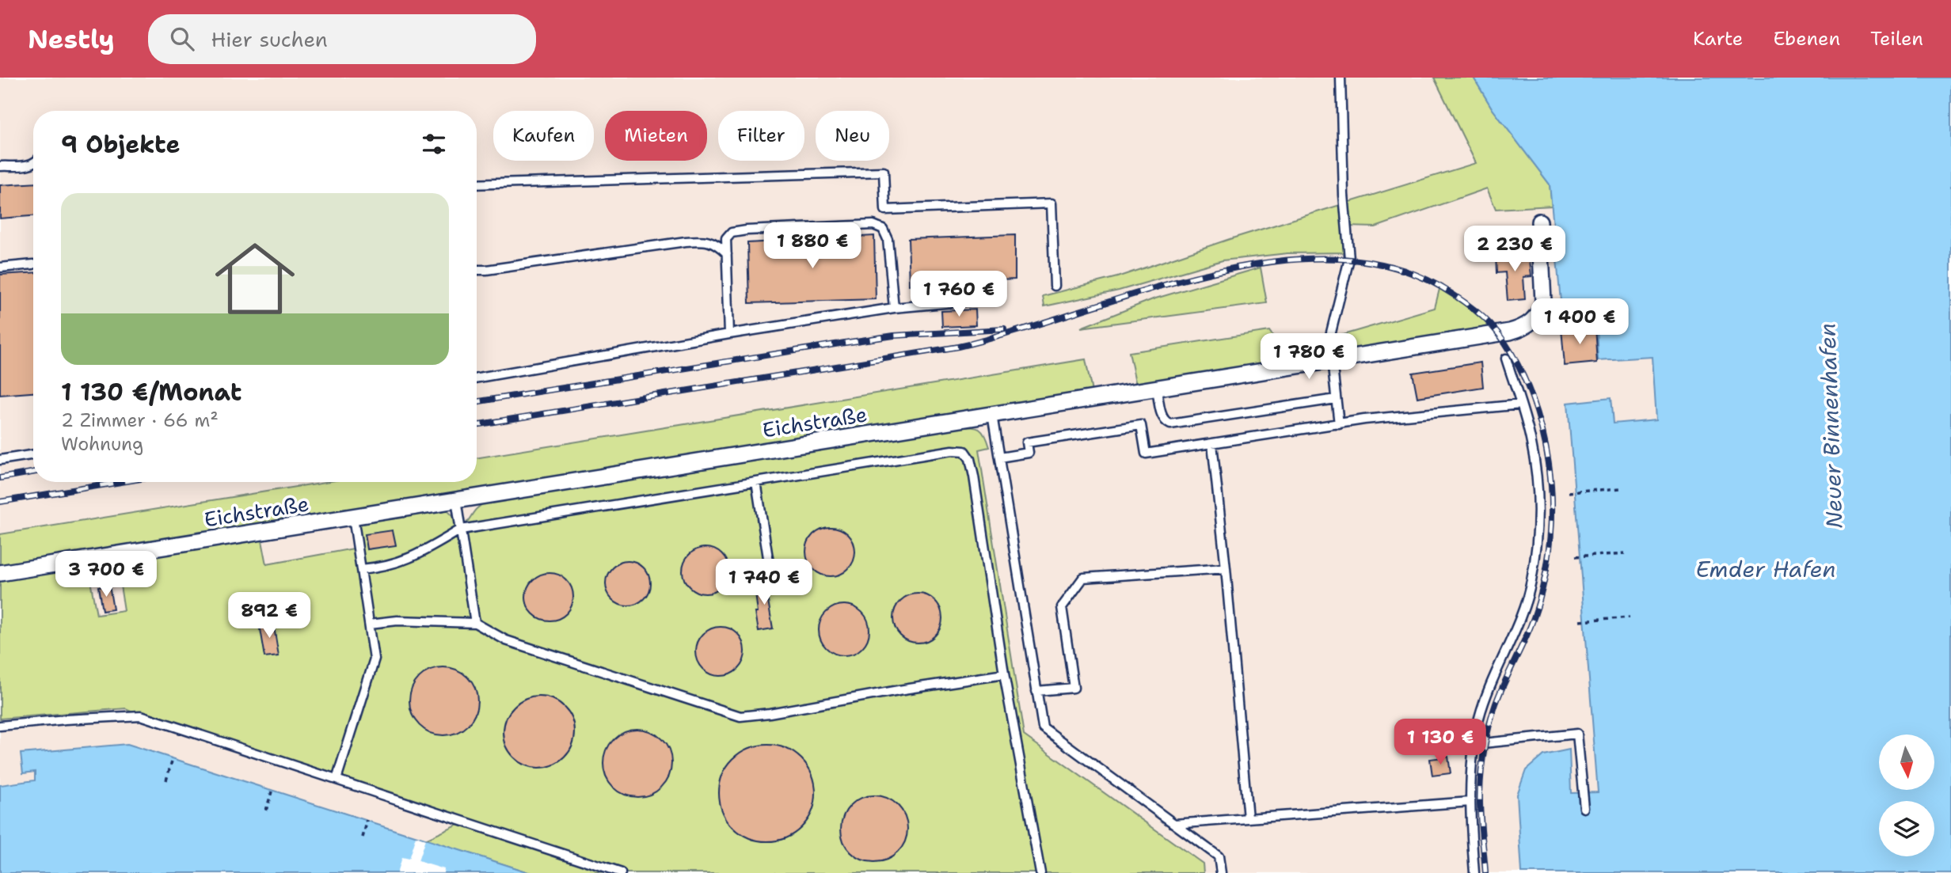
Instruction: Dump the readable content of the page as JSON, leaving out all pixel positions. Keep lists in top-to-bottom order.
{
  "streets": {
    "street": ["Eichstraße"]
  },
  "water": ["Neuer Binnenhafen", "Emder Hafen"],
  "north": "bottom",
  "page": {
    "header": "Nestly",
    "search": "Hier suchen",
    "nav": ["Karte", "Ebenen", "Teilen"],
    "chip": [
      "Kaufen",
      "Mieten",
      "Filter",
      "Neu"
    ],
    "heading": "9 Objekte",
    "list": [
      {
        "name": "1 130 €/Monat",
        "note": "2 Zimmer · 66 m² · Wohnung"
      }
    ],
    "price": [
      "1 880 €",
      "2 230 €",
      "1 760 €",
      "1 400 €",
      "1 780 €",
      "3 700 €",
      "1 740 €",
      "892 €",
      "1 130 €"
    ]
  }
}
